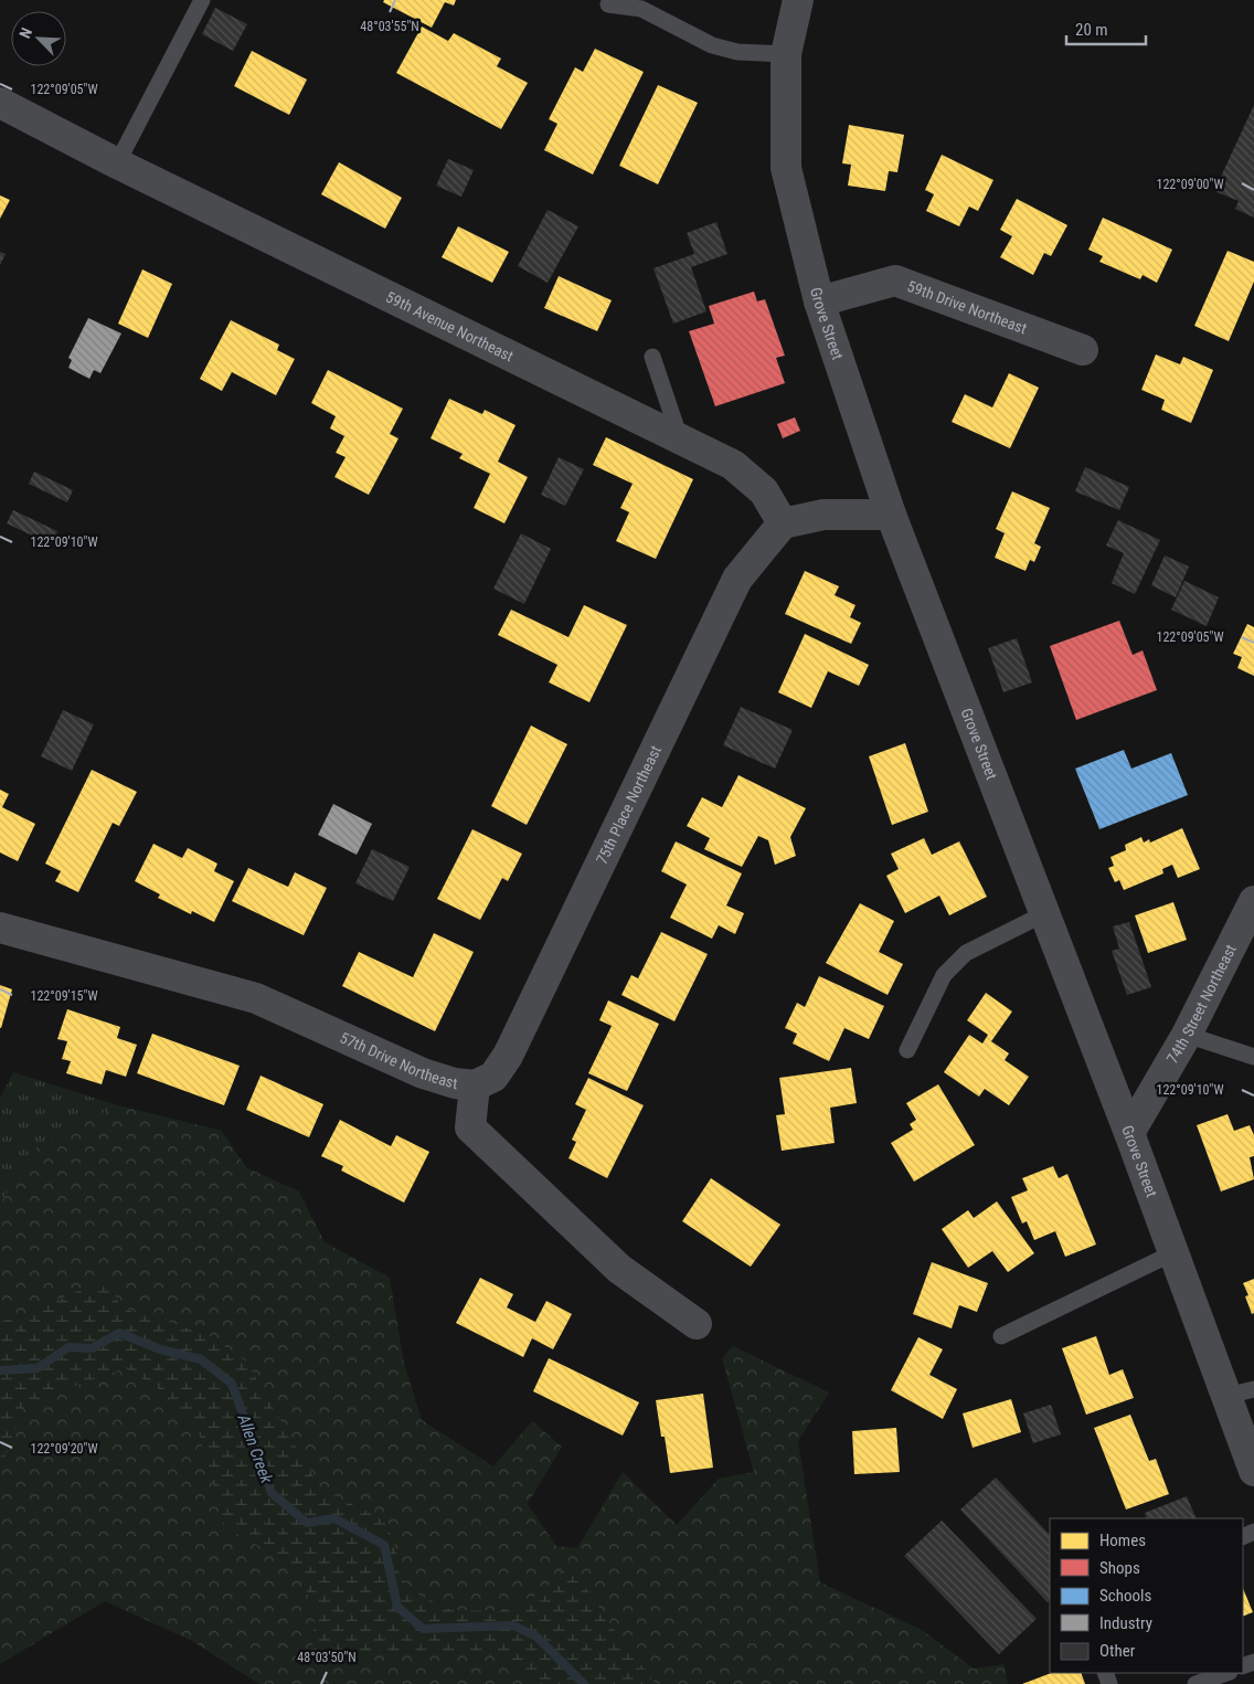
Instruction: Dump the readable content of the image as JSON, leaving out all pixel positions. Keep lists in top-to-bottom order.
{
  "streets": {
    "street": [
      "59th Drive Northeast",
      "Grove Street",
      "59th Avenue Northeast",
      "75th Place Northeast",
      "74th Street Northeast",
      "57th Drive Northeast"
    ]
  },
  "crossings": [
    ["59th Drive Northeast", "Grove Street"],
    ["Grove Street", "74th Street Northeast"],
    ["59th Avenue Northeast", "75th Place Northeast"],
    ["75th Place Northeast", "57th Drive Northeast"]
  ],
  "water": ["Allen Creek"],
  "legend": [
    "Homes",
    "Shops",
    "Schools",
    "Industry",
    "Other"
  ],
  "scale_bar": "20 m",
  "north": "top left",
  "coordinates": [
    "48°03'55\"N",
    "122°09'05\"W",
    "122°09'00\"W",
    "122°09'10\"W",
    "122°09'15\"W",
    "122°09'20\"W",
    "48°03'50\"N"
  ]
}
